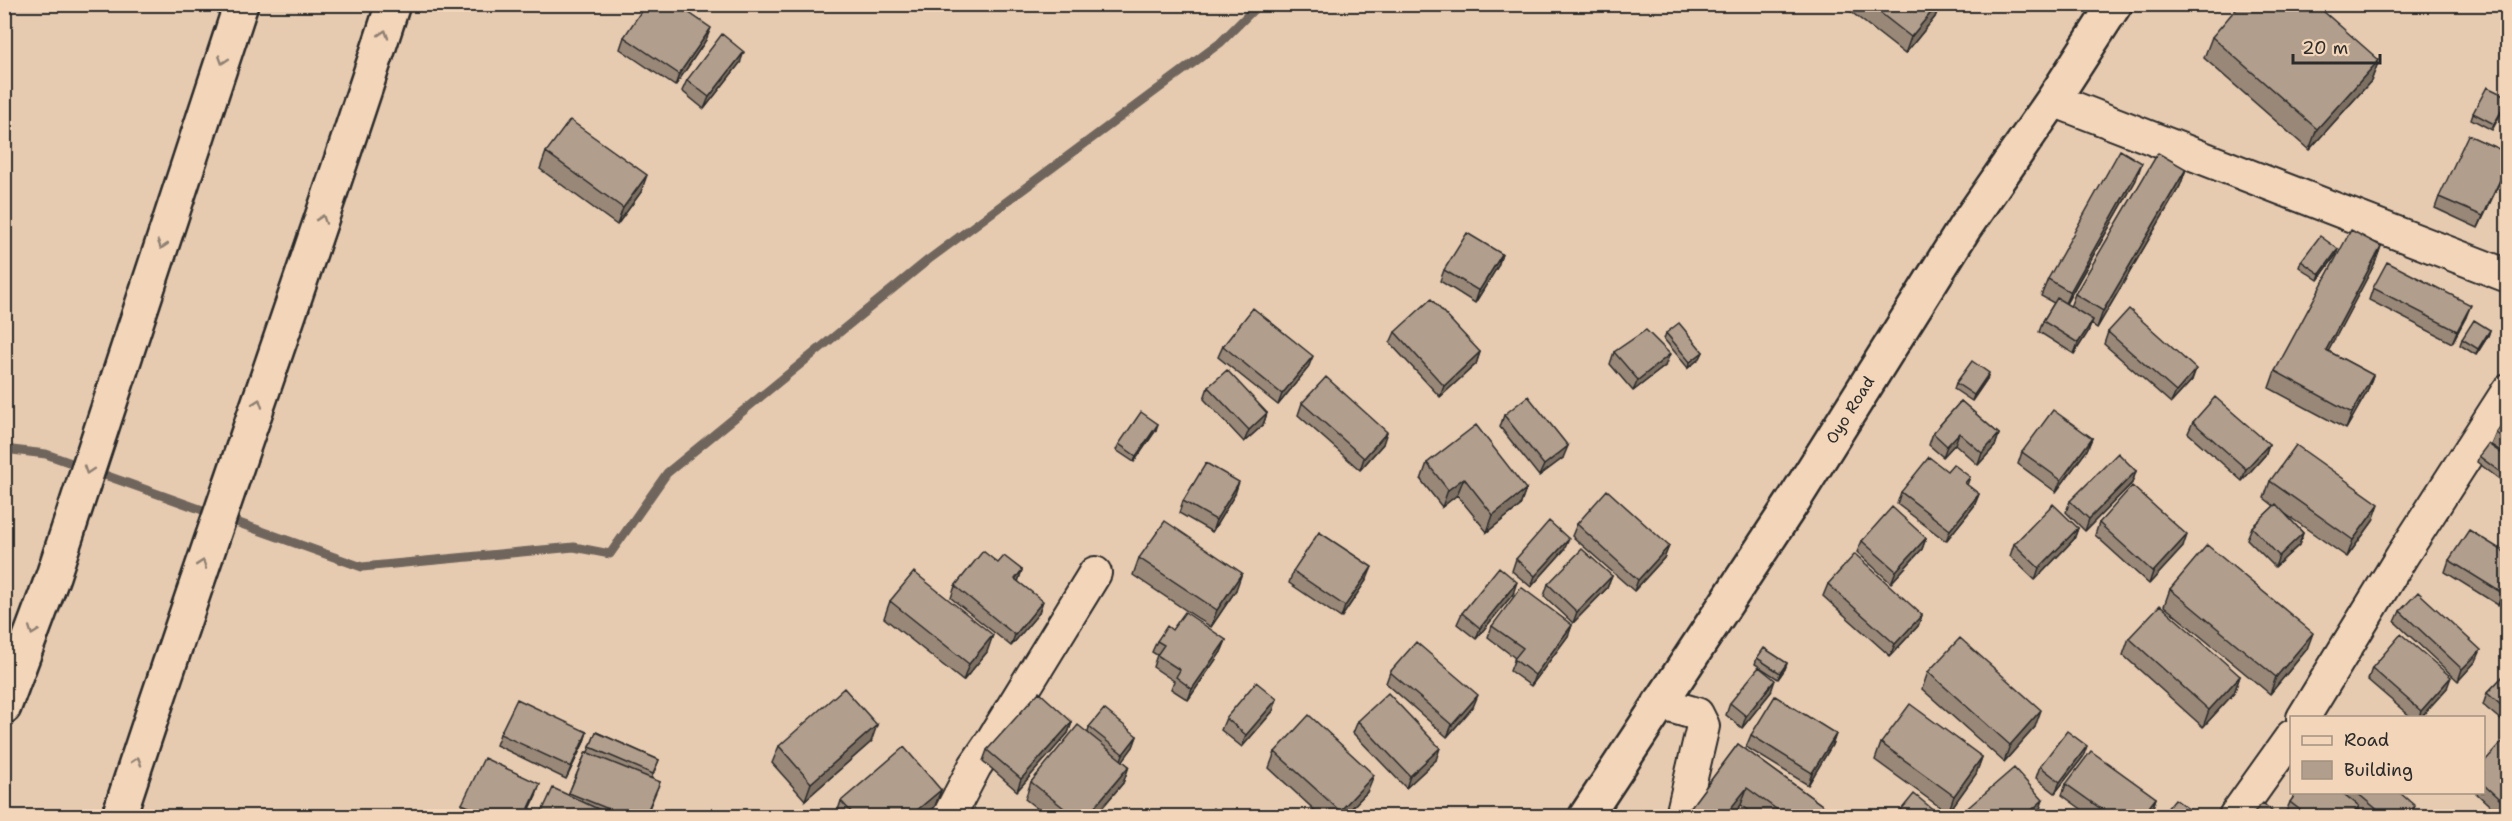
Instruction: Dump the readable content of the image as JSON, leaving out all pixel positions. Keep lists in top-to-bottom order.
{
  "streets": {
    "highway": ["Oyo Road"]
  },
  "legend": ["Road", "Building"],
  "scale_bar": "20 m"
}
